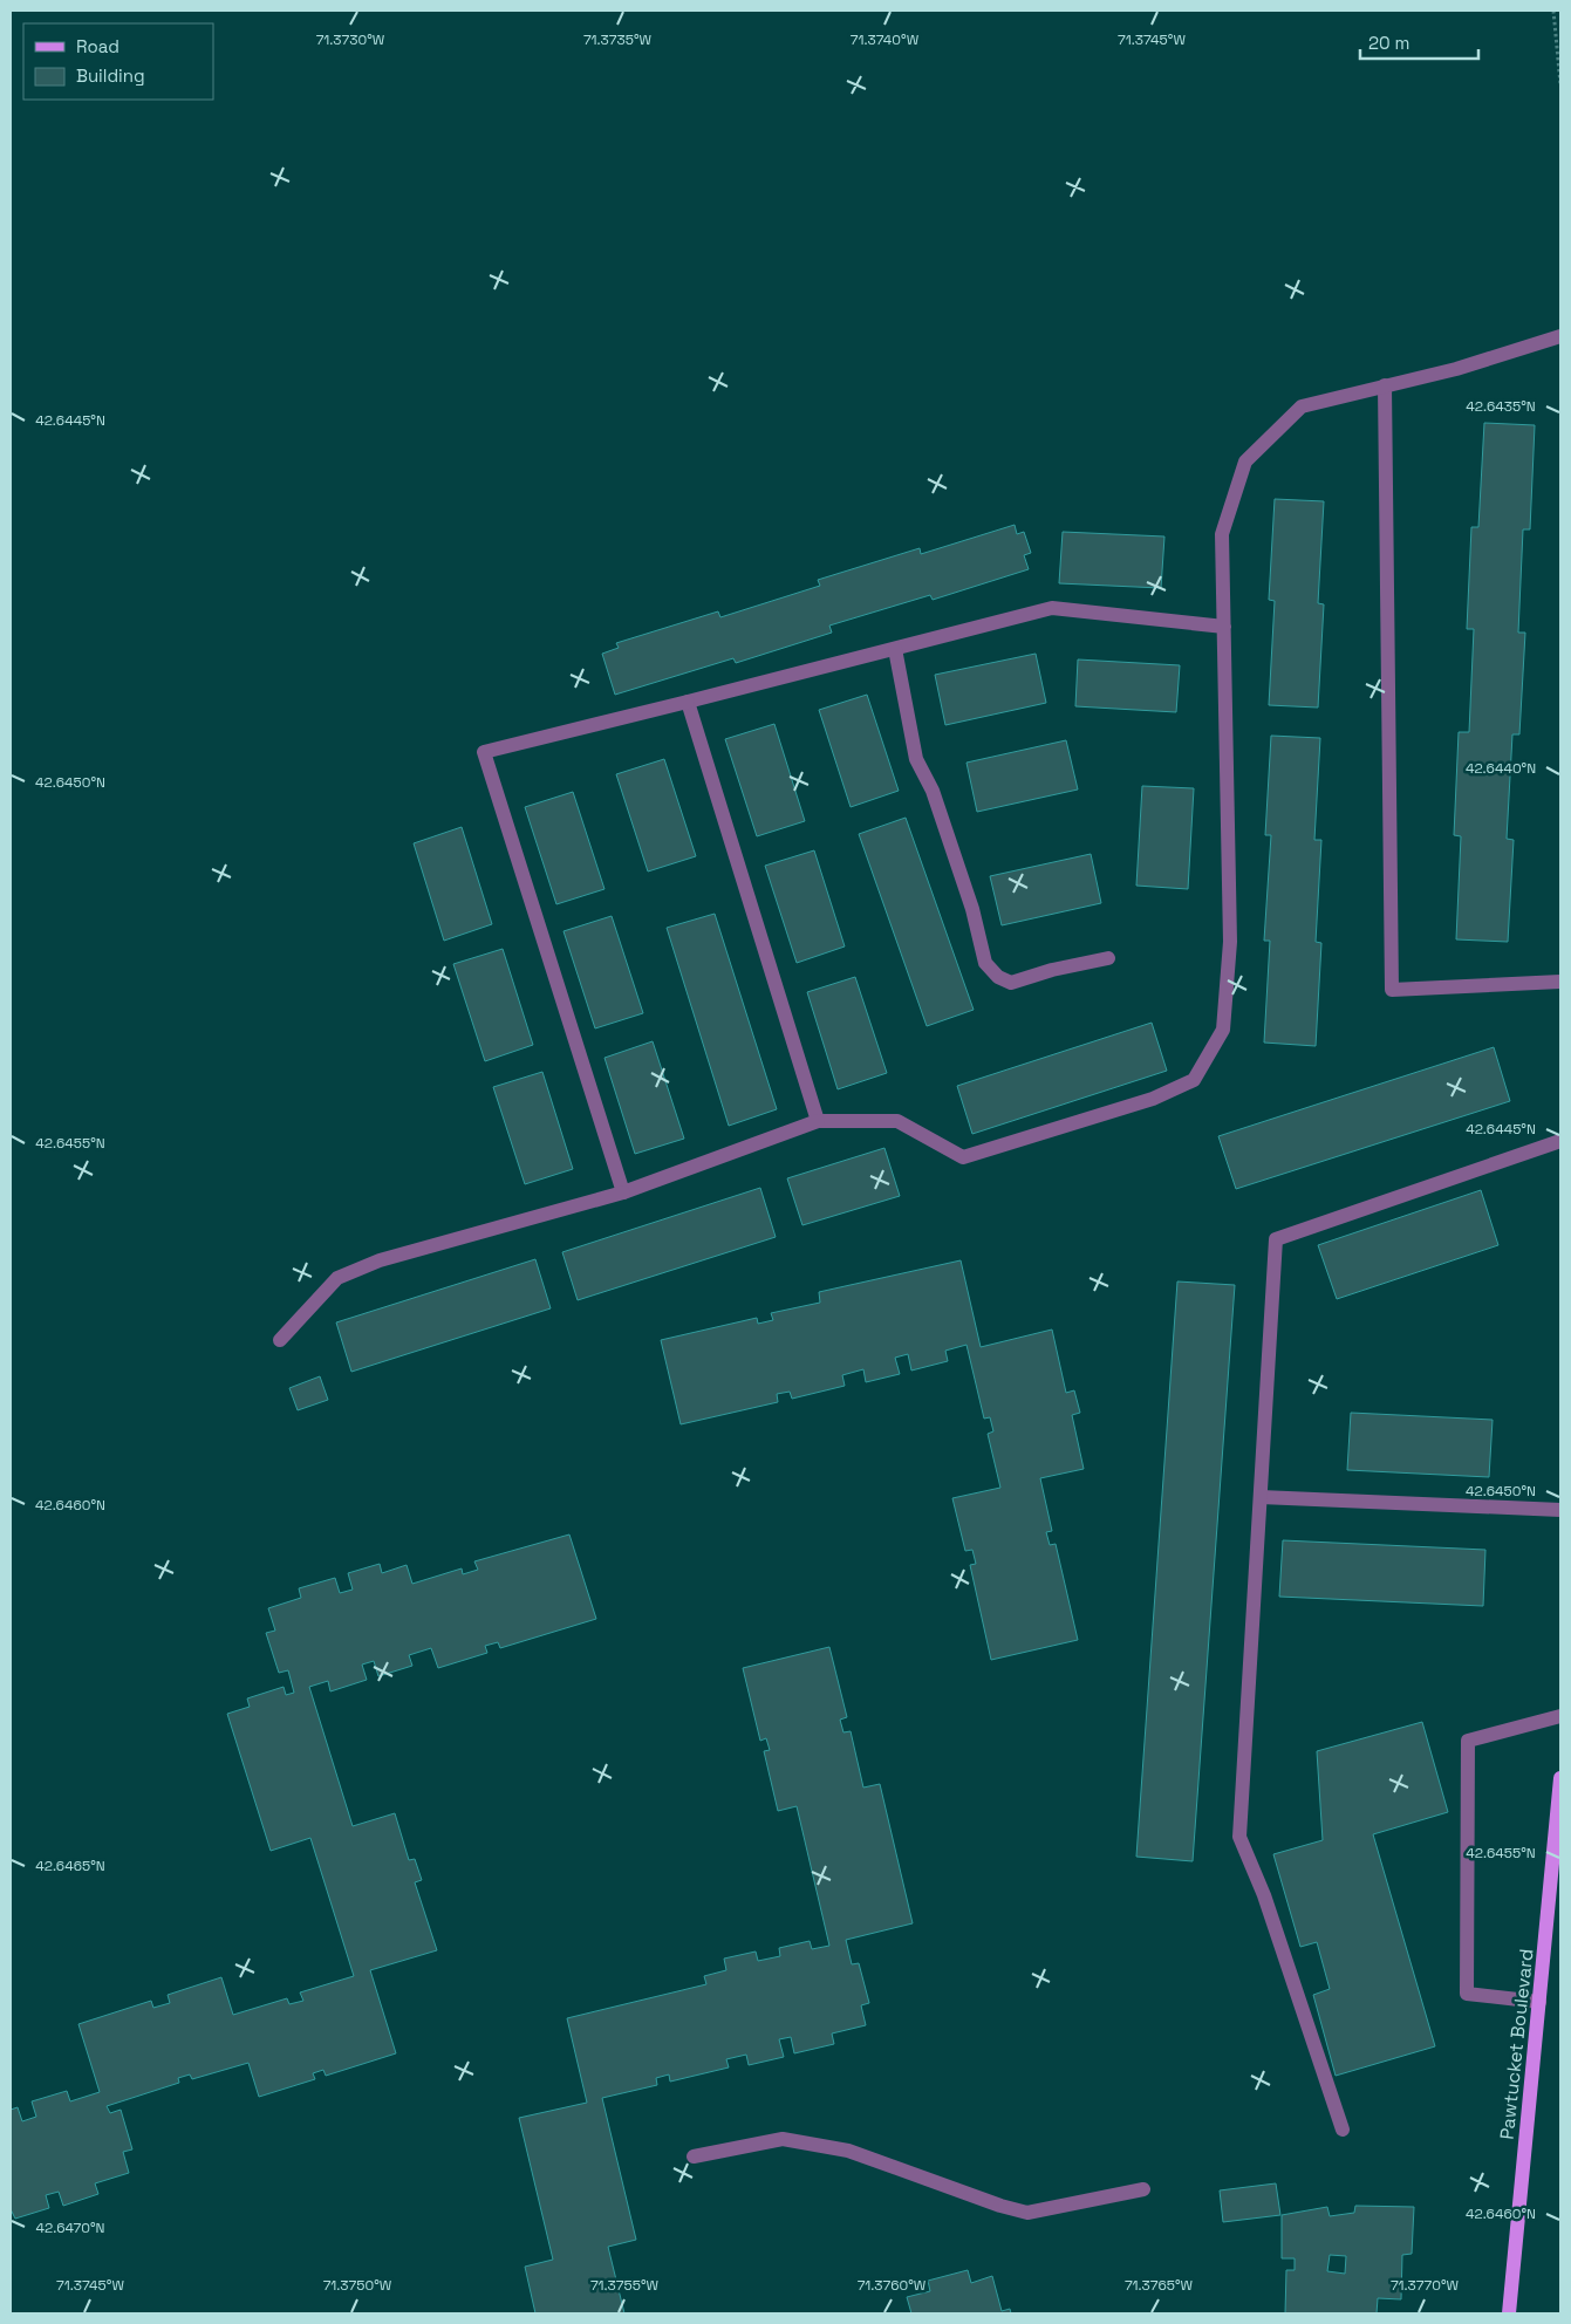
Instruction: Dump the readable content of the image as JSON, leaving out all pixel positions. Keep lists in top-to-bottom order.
{
  "streets": {
    "main road": ["Pawtucket Boulevard"]
  },
  "legend": ["Road", "Building"],
  "scale_bar": "20 m",
  "coordinates": [
    "71.3735°W",
    "71.3740°W",
    "71.3730°W",
    "71.3745°W",
    "42.6435°N",
    "42.6445°N",
    "42.6440°N",
    "42.6450°N",
    "42.6455°N",
    "42.6460°N",
    "42.6465°N",
    "42.6470°N",
    "71.3750°W",
    "71.3755°W",
    "71.3760°W",
    "71.3765°W",
    "71.3770°W"
  ]
}
